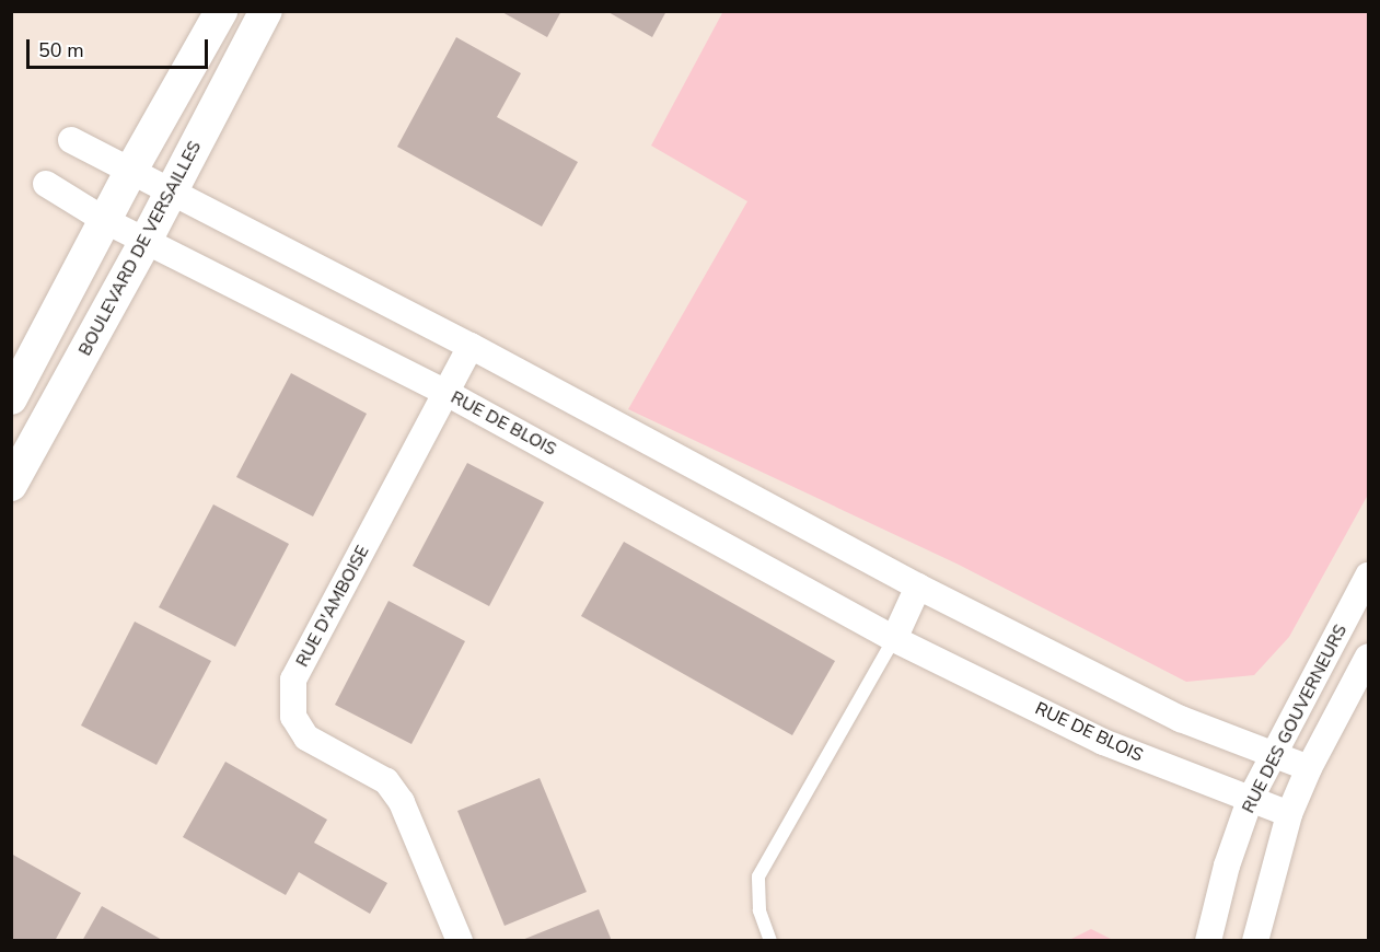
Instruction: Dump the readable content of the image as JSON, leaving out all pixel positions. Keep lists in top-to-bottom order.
{
  "streets": {
    "street": [
      "BOULEVARD DE VERSAILLES",
      "RUE DE BLOIS",
      "RUE D'AMBOISE",
      "RUE DES GOUVERNEURS"
    ]
  },
  "crossings": [
    ["BOULEVARD DE VERSAILLES", "RUE DE BLOIS"],
    ["RUE DE BLOIS", "RUE D'AMBOISE"],
    ["RUE DE BLOIS", "RUE DES GOUVERNEURS"]
  ],
  "scale_bar": "50 m"
}
